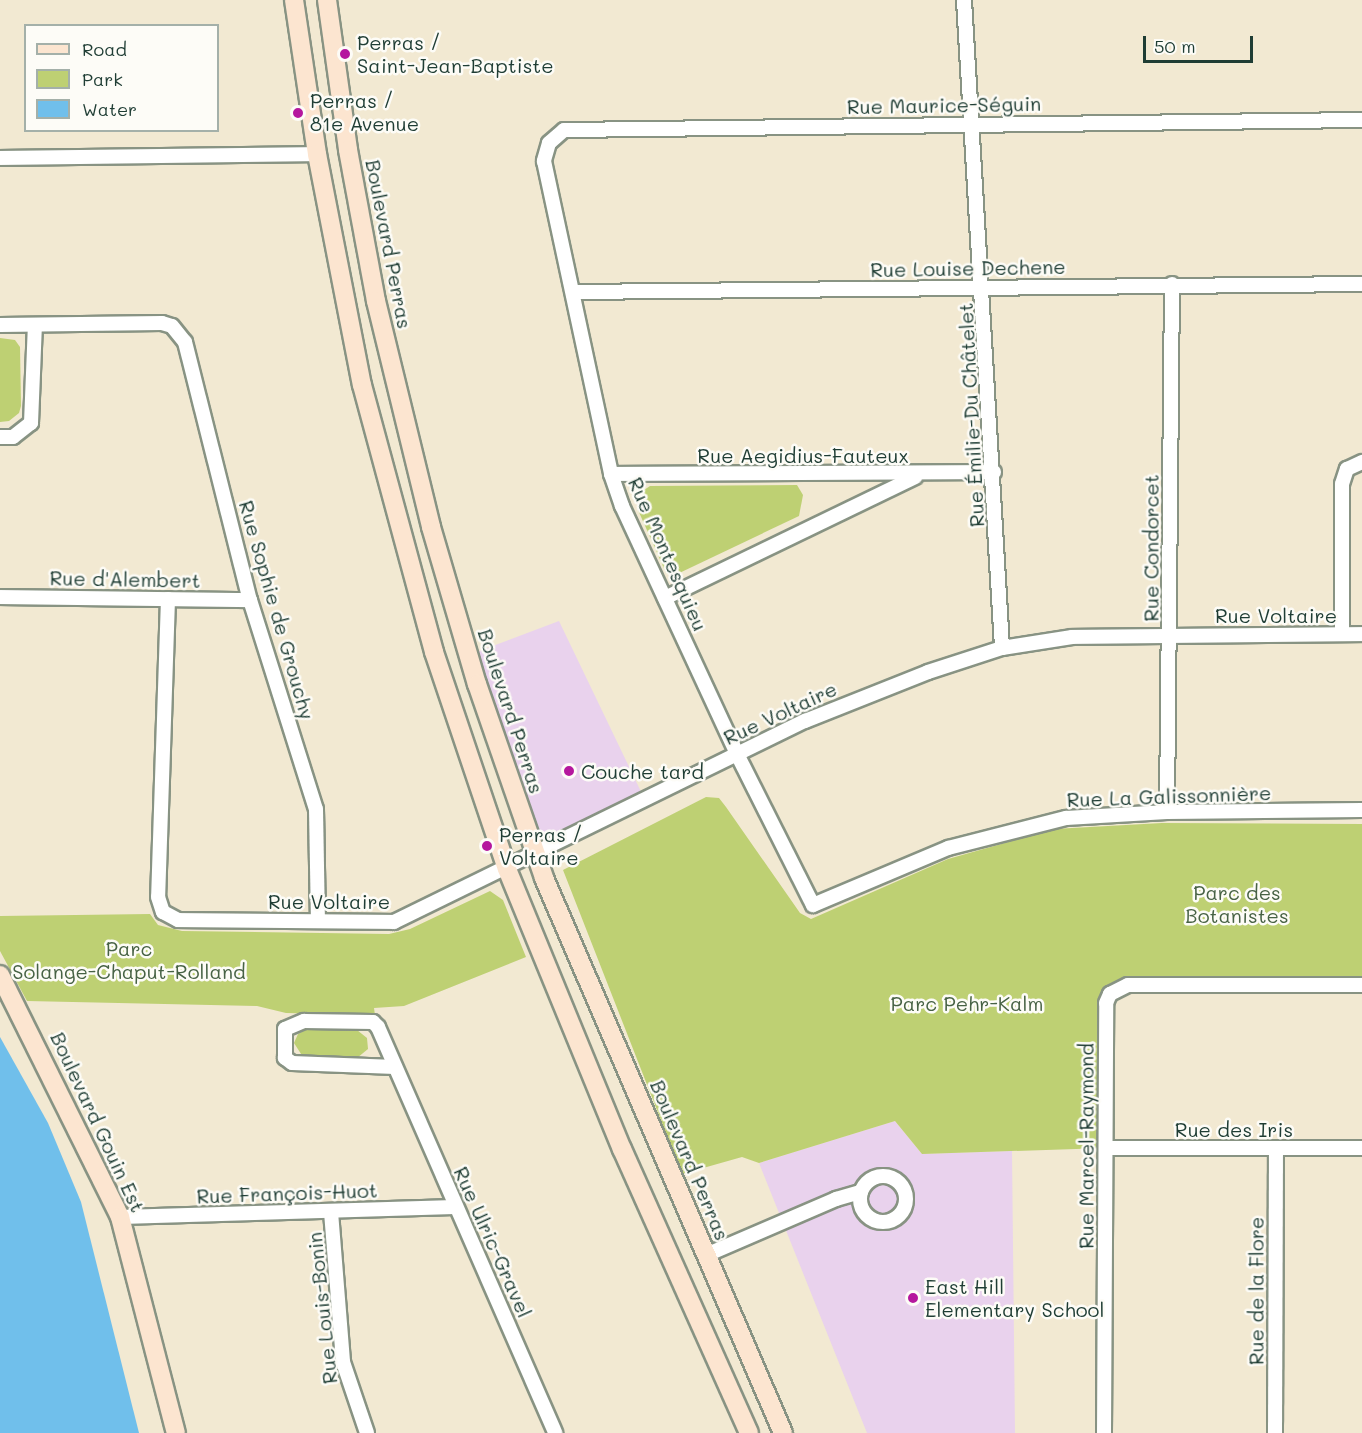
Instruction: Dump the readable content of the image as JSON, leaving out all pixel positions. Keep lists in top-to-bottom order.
{
  "streets": {
    "main road": ["Boulevard Perras", "Boulevard Gouin Est"],
    "street": [
      "Rue Maurice-Séguin",
      "Rue Louise Dechene",
      "Rue Émilie-Du Châtelet",
      "Rue Aegidius-Fauteux",
      "Rue Condorcet",
      "Rue Montesquieu",
      "Rue d'Alembert",
      "Rue Sophie de Grouchy",
      "Rue Voltaire",
      "Rue La Galissonnière",
      "Rue des Iris",
      "Rue Marcel-Raymond",
      "Rue François-Huot",
      "Rue Ulric-Gravel",
      "Rue de la Flore",
      "Rue Louis-Bonin"
    ]
  },
  "crossings": [
    ["Rue Maurice-Séguin", "Rue Émilie-Du Châtelet"],
    ["Rue Maurice-Séguin", "Rue Montesquieu"],
    ["Boulevard Perras", "Rue Voltaire"],
    ["Rue Louise Dechene", "Rue Émilie-Du Châtelet"],
    ["Rue Louise Dechene", "Rue Condorcet"],
    ["Rue Louise Dechene", "Rue Montesquieu"],
    ["Rue Émilie-Du Châtelet", "Rue Aegidius-Fauteux"],
    ["Rue Émilie-Du Châtelet", "Rue Voltaire"],
    ["Rue Aegidius-Fauteux", "Rue Montesquieu"],
    ["Rue Condorcet", "Rue Voltaire"],
    ["Rue Condorcet", "Rue La Galissonnière"],
    ["Rue Montesquieu", "Rue Voltaire"],
    ["Rue Montesquieu", "Rue La Galissonnière"],
    ["Rue d'Alembert", "Rue Sophie de Grouchy"],
    ["Rue d'Alembert", "Rue Voltaire"],
    ["Rue Sophie de Grouchy", "Rue Voltaire"],
    ["Boulevard Gouin Est", "Rue François-Huot"],
    ["Rue des Iris", "Rue Marcel-Raymond"],
    ["Rue des Iris", "Rue de la Flore"],
    ["Rue François-Huot", "Rue Ulric-Gravel"],
    ["Rue François-Huot", "Rue Louis-Bonin"]
  ],
  "parks": ["Parc des Botanistes", "Parc Solange-Chaput-Rolland", "Parc Pehr-Kalm"],
  "places": [
    "Perras / Saint-Jean-Baptiste",
    "Perras / 81e Avenue",
    "Couche tard",
    "Perras / Voltaire",
    "East Hill Elementary School"
  ],
  "legend": ["Road", "Park", "Water"],
  "scale_bar": "50 m"
}
